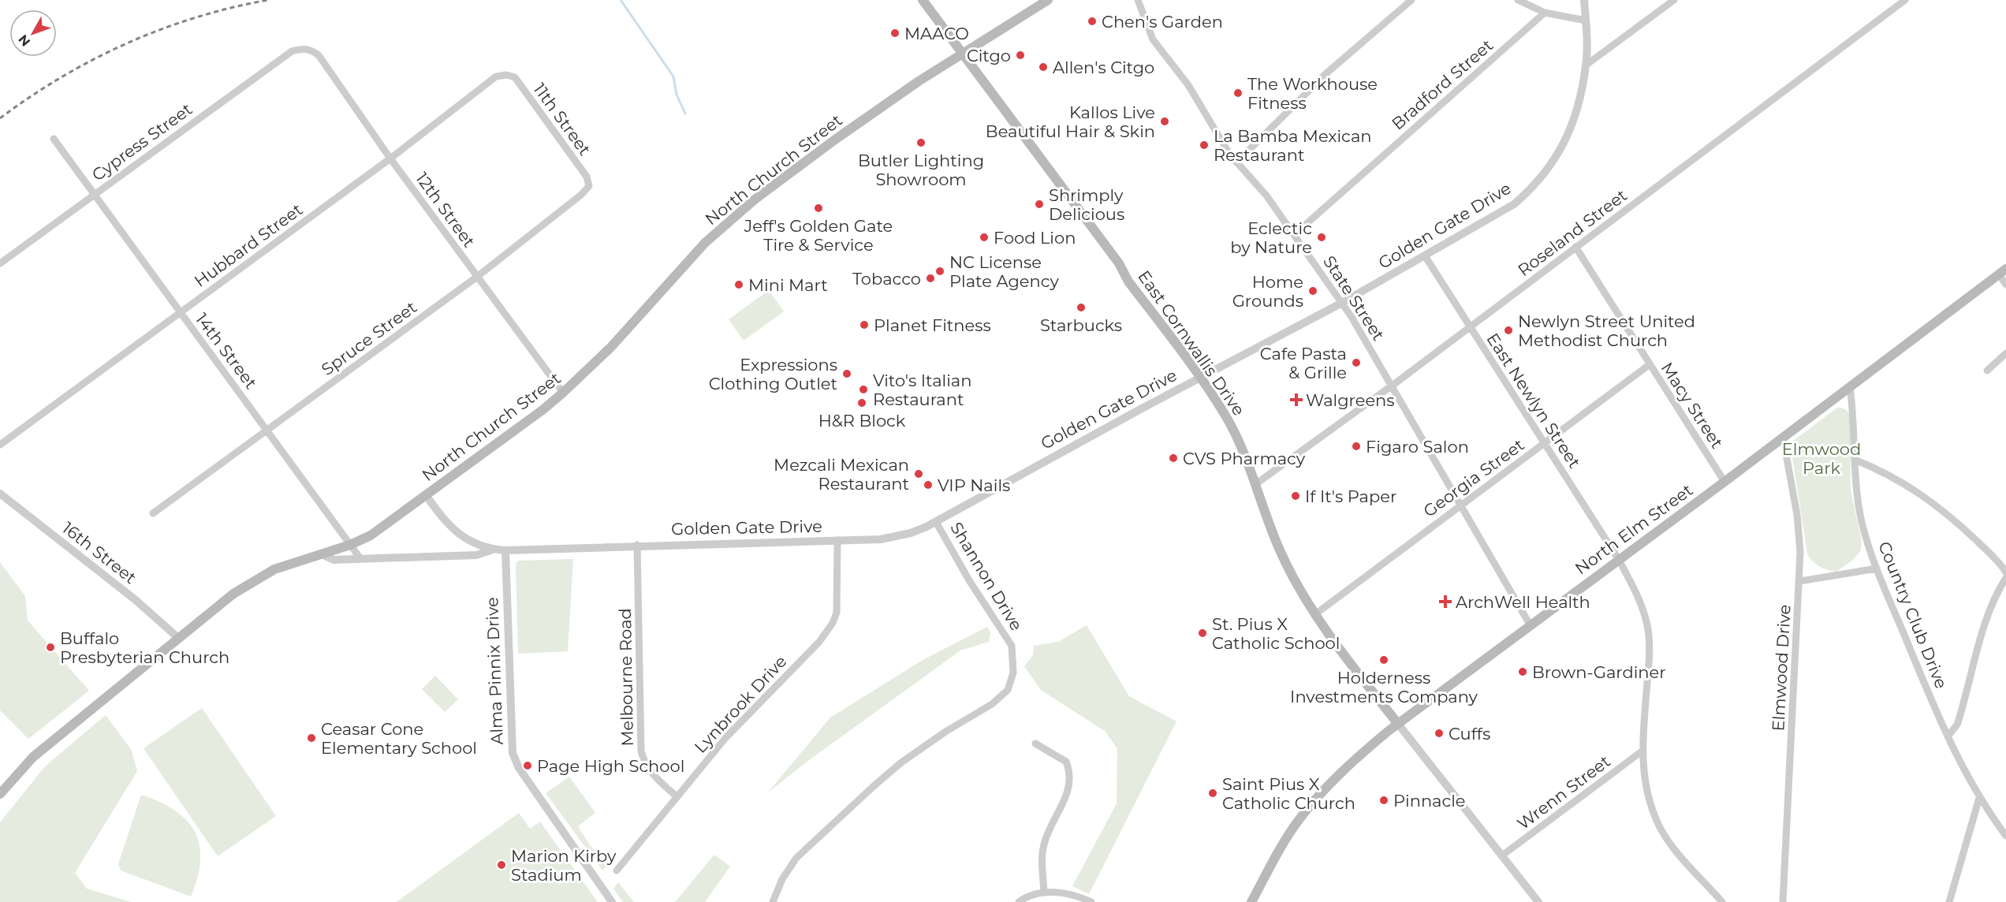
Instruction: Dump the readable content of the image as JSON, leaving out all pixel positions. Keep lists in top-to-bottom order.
{
  "streets": {
    "main road": ["North Church Street", "East Cornwallis Drive", "North Elm Street"],
    "street": [
      "Bradford Street",
      "11th Street",
      "Cypress Street",
      "12th Street",
      "Golden Gate Drive",
      "Roseland Street",
      "Hubbard Street",
      "State Street",
      "Spruce Street",
      "14th Street",
      "East Newlyn Street",
      "Macy Street",
      "Georgia Street",
      "16th Street",
      "Shannon Drive",
      "Country Club Drive",
      "Elmwood Drive",
      "Alma Pinnix Drive",
      "Melbourne Road",
      "Lynbrook Drive",
      "Wrenn Street"
    ]
  },
  "crossings": [
    ["Bradford Street", "State Street"],
    ["11th Street", "Hubbard Street"],
    ["11th Street", "Spruce Street"],
    ["Cypress Street", "12th Street"],
    ["Cypress Street", "14th Street"],
    ["North Church Street", "12th Street"],
    ["North Church Street", "Golden Gate Drive"],
    ["North Church Street", "East Cornwallis Drive"],
    ["North Church Street", "14th Street"],
    ["North Church Street", "16th Street"],
    ["12th Street", "Hubbard Street"],
    ["12th Street", "Spruce Street"],
    ["Golden Gate Drive", "State Street"],
    ["Golden Gate Drive", "East Cornwallis Drive"],
    ["Golden Gate Drive", "14th Street"],
    ["Golden Gate Drive", "East Newlyn Street"],
    ["Golden Gate Drive", "Shannon Drive"],
    ["Golden Gate Drive", "Alma Pinnix Drive"],
    ["Golden Gate Drive", "Melbourne Road"],
    ["Golden Gate Drive", "Lynbrook Drive"],
    ["Roseland Street", "State Street"],
    ["Roseland Street", "East Cornwallis Drive"],
    ["Roseland Street", "East Newlyn Street"],
    ["Roseland Street", "Macy Street"],
    ["Hubbard Street", "14th Street"],
    ["State Street", "Georgia Street"],
    ["State Street", "North Elm Street"],
    ["Spruce Street", "14th Street"],
    ["East Cornwallis Drive", "Georgia Street"],
    ["East Cornwallis Drive", "North Elm Street"],
    ["East Newlyn Street", "Georgia Street"],
    ["East Newlyn Street", "North Elm Street"],
    ["East Newlyn Street", "Wrenn Street"],
    ["Macy Street", "Georgia Street"],
    ["Macy Street", "North Elm Street"],
    ["North Elm Street", "Country Club Drive"],
    ["North Elm Street", "Elmwood Drive"],
    ["Melbourne Road", "Lynbrook Drive"]
  ],
  "parks": ["Elmwood Park"],
  "places": {
    "other": [
      "Chen's Garden",
      "MAACO",
      "Citgo",
      "Allen's Citgo",
      "The Workhouse Fitness",
      "Kallos Live Beautiful Hair & Skin",
      "Butler Lighting Showroom",
      "La Bamba Mexican Restaurant",
      "Shrimply Delicious",
      "Jeff's Golden Gate Tire & Service",
      "Food Lion",
      "Eclectic by Nature",
      "NC License Plate Agency",
      "Tobacco",
      "Mini Mart",
      "Home Grounds",
      "Starbucks",
      "Planet Fitness",
      "Newlyn Street United Methodist Church",
      "Cafe Pasta & Grille",
      "Expressions Clothing Outlet",
      "Vito's Italian Restaurant",
      "H&R Block",
      "Figaro Salon",
      "CVS Pharmacy",
      "Mezcali Mexican Restaurant",
      "VIP Nails",
      "If It's Paper",
      "St. Pius X Catholic School",
      "Buffalo Presbyterian Church",
      "Holderness Investments Company",
      "Brown-Gardiner",
      "Cuffs",
      "Ceasar Cone Elementary School",
      "Page High School",
      "Saint Pius X Catholic Church",
      "Pinnacle",
      "Marion Kirby Stadium"
    ],
    "health": ["Walgreens", "ArchWell Health"]
  },
  "north": "bottom left"
}
